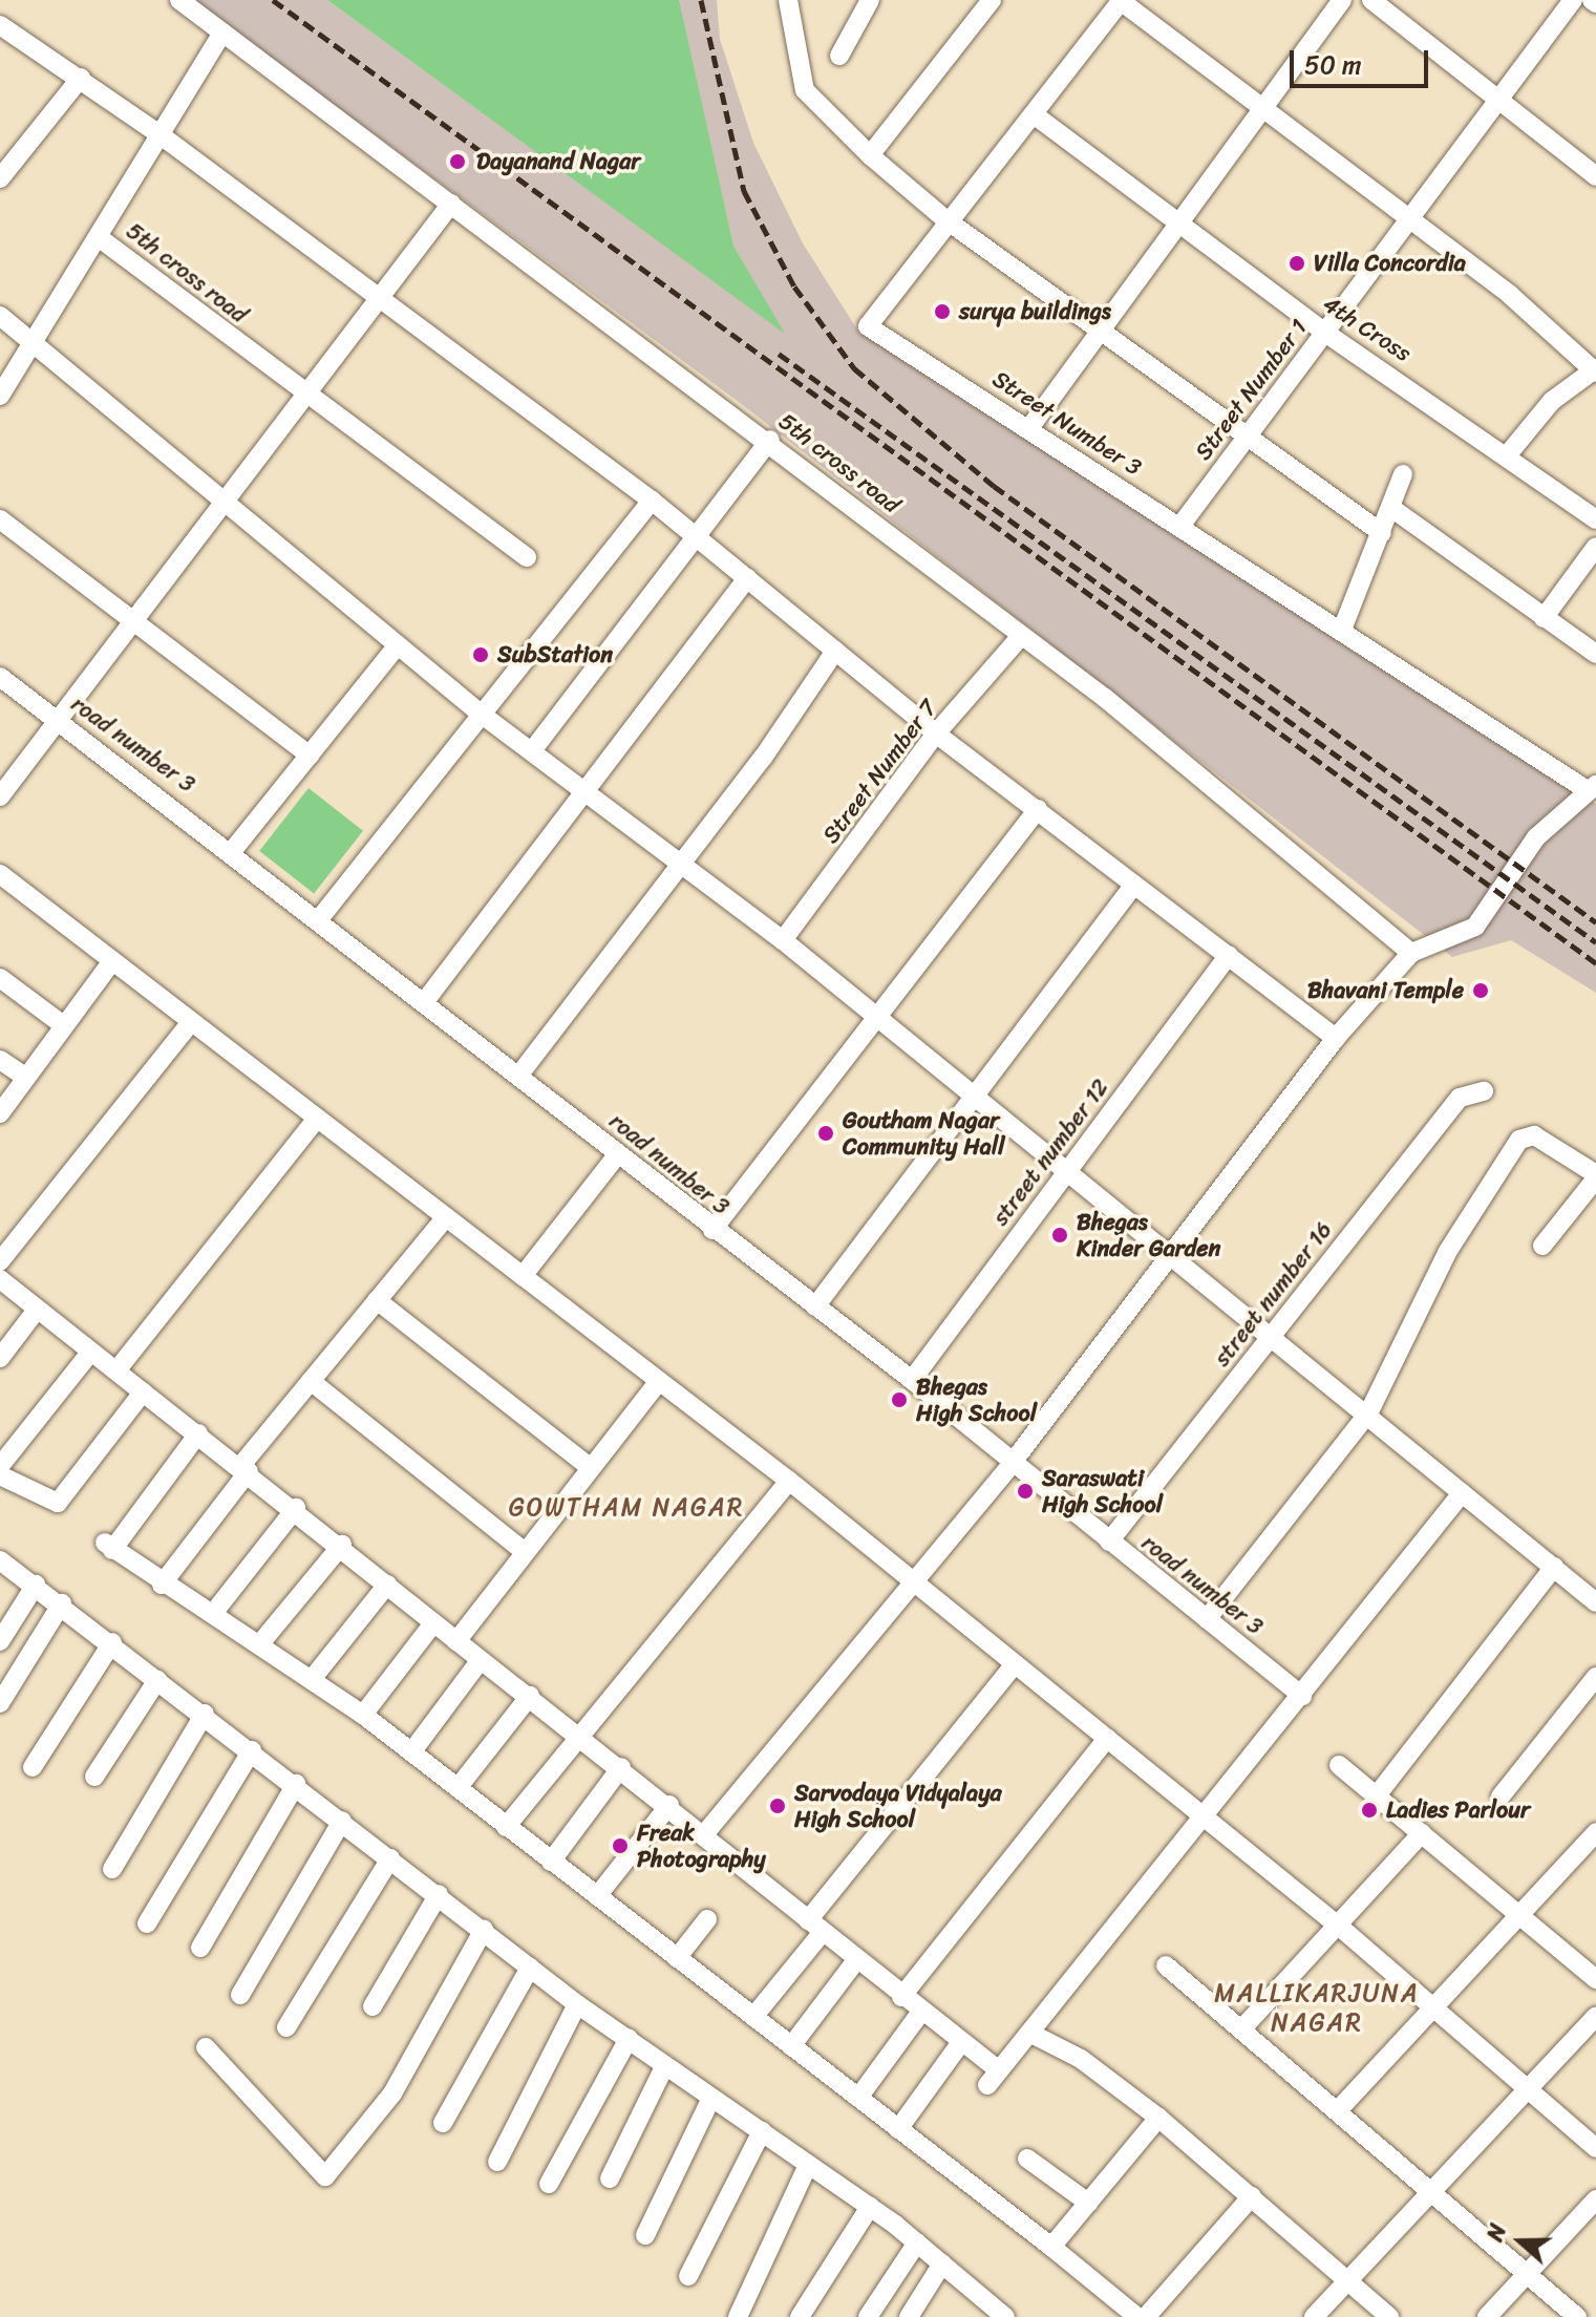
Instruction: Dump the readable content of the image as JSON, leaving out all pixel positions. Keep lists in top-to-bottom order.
{
  "streets": {
    "street": [
      "5th cross road",
      "4th Cross",
      "Street Number 1",
      "Street Number 3",
      "road number 3",
      "Street Number 7",
      "street number 12",
      "street number 16"
    ]
  },
  "crossings": [
    ["5th cross road", "Street Number 7"],
    ["4th Cross", "Street Number 1"],
    ["4th Cross", "Street Number 3"],
    ["Street Number 1", "Street Number 3"],
    ["road number 3", "street number 12"],
    ["road number 3", "street number 16"]
  ],
  "districts": ["GOWTHAM NAGAR", "MALLIKARJUNA NAGAR"],
  "places": [
    "Dayanand Nagar",
    "Villa Concordia",
    "surya buildings",
    "SubStation",
    "Bhavani Temple",
    "Goutham Nagar Community Hall",
    "Bhegas Kinder Garden",
    "Bhegas High School",
    "Saraswati High School",
    "Sarvodaya Vidyalaya High School",
    "Ladies Parlour",
    "Freak Photography"
  ],
  "scale_bar": "50 m",
  "north": "left"
}
